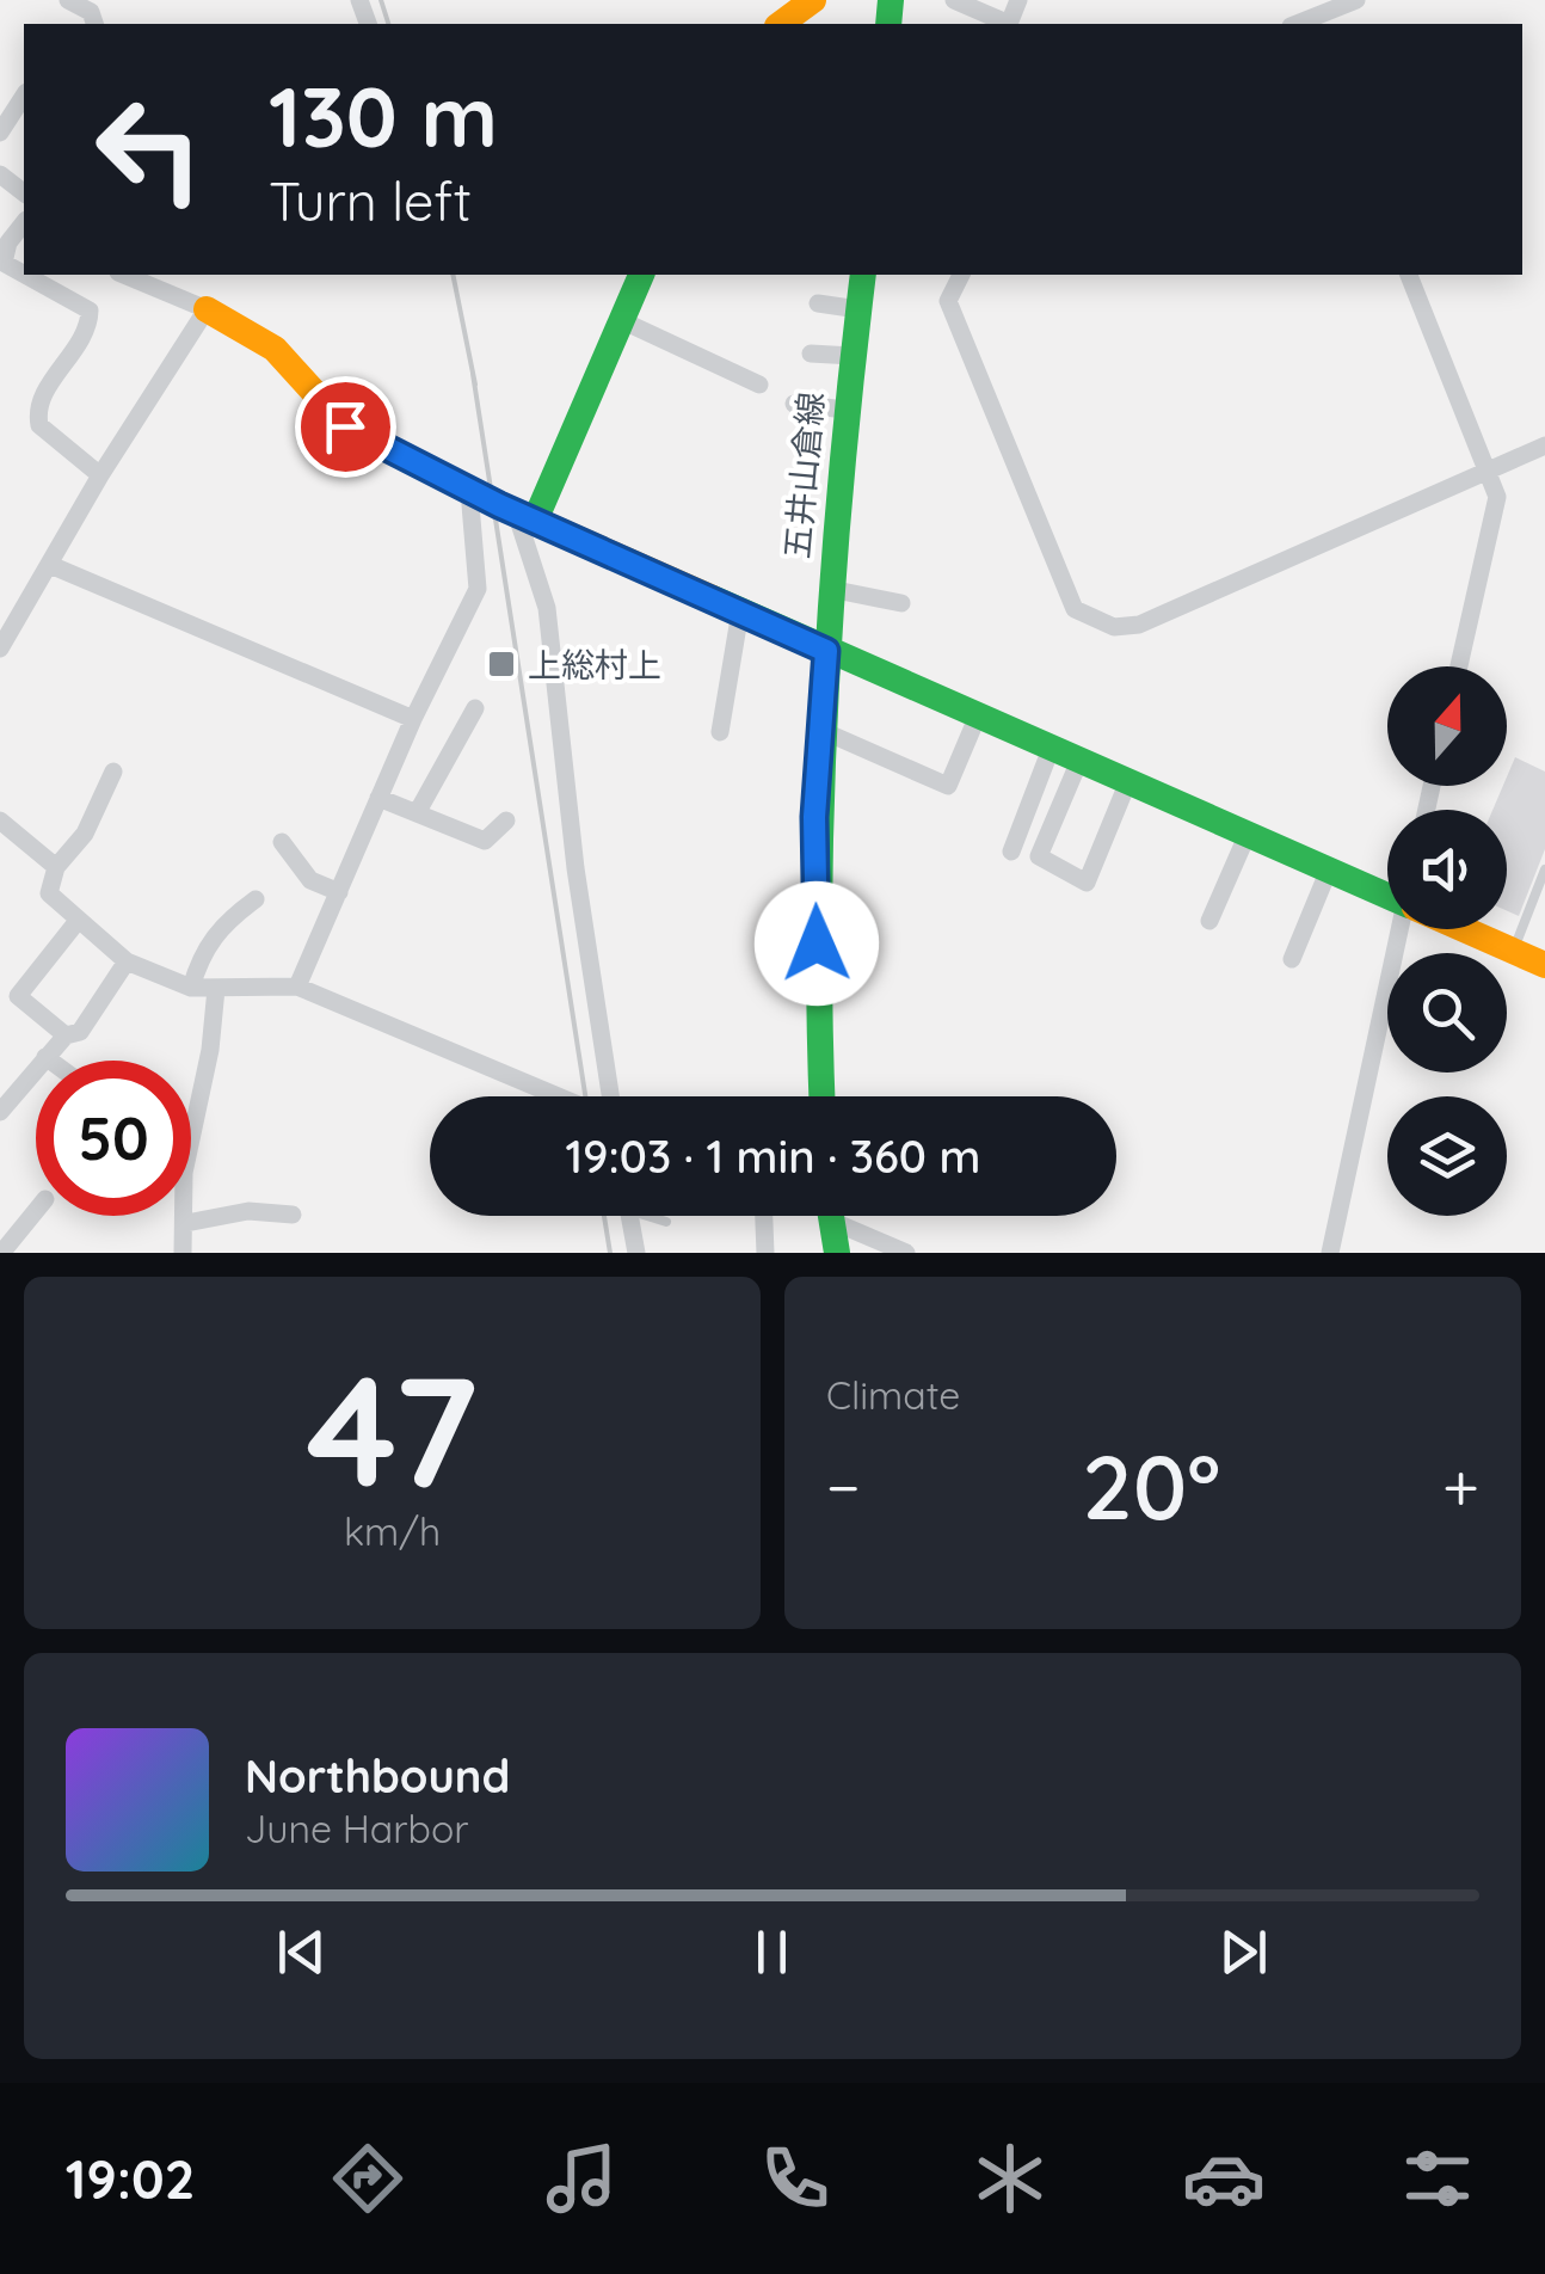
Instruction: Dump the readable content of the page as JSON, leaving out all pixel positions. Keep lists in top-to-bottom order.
{
  "streets": {
    "street": ["五井山倉線"]
  },
  "places": {
    "transit": ["上総村上"]
  },
  "north": "top",
  "page": {
    "turn": ["130 m", "Turn left"],
    "limit": "50",
    "trip": "19:03 · 1 min · 360 m",
    "tile": [
      ["47", "km/h"],
      "Climate"
    ],
    "heat": ["−", "20°", "+"],
    "song": ["Northbound", "June Harbor"],
    "tabs": "19:02"
  }
}
